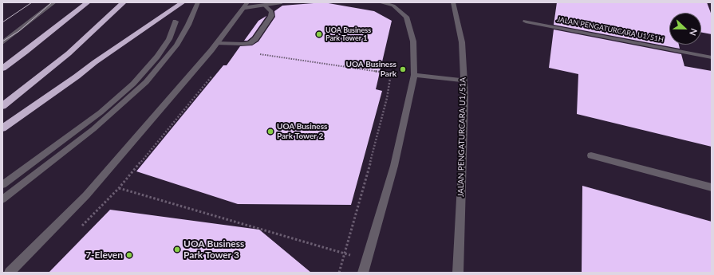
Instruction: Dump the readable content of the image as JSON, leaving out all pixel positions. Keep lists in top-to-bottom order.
{
  "streets": {
    "street": ["JALAN PENGATURCARA U1/51H", "JALAN PENGATURCARA U1/51A"]
  },
  "places": [
    "UOA Business Park Tower 1",
    "UOA Business Park",
    "UOA Business Park Tower 2",
    "UOA Business Park Tower 3",
    "7-Eleven"
  ],
  "north": "right"
}
